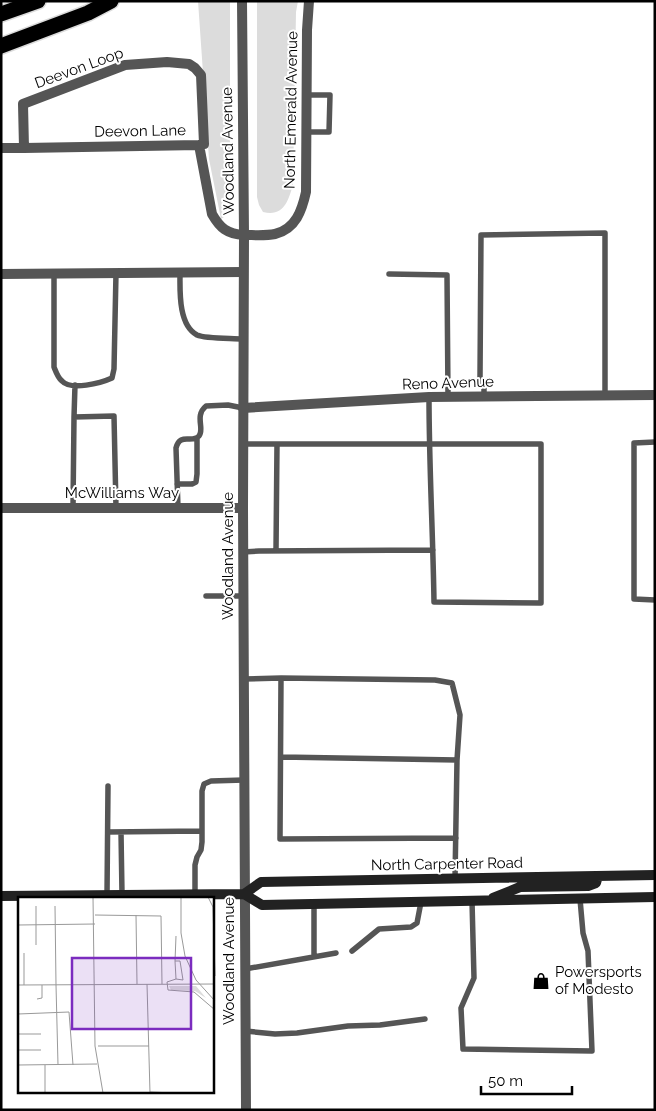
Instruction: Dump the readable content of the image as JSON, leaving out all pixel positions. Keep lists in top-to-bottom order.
{
  "streets": {
    "main road": ["North Carpenter Road"],
    "street": [
      "Deevon Loop",
      "North Emerald Avenue",
      "Deevon Lane",
      "Woodland Avenue",
      "Reno Avenue",
      "McWilliams Way"
    ]
  },
  "crossings": [
    ["Deevon Loop", "Deevon Lane"],
    ["North Emerald Avenue", "Deevon Lane"],
    ["North Emerald Avenue", "Woodland Avenue"],
    ["Deevon Lane", "Woodland Avenue"],
    ["Woodland Avenue", "Reno Avenue"],
    ["Woodland Avenue", "McWilliams Way"],
    ["Woodland Avenue", "North Carpenter Road"]
  ],
  "places": {
    "shop": ["Powersports of Modesto"]
  },
  "scale_bar": "50 m"
}
